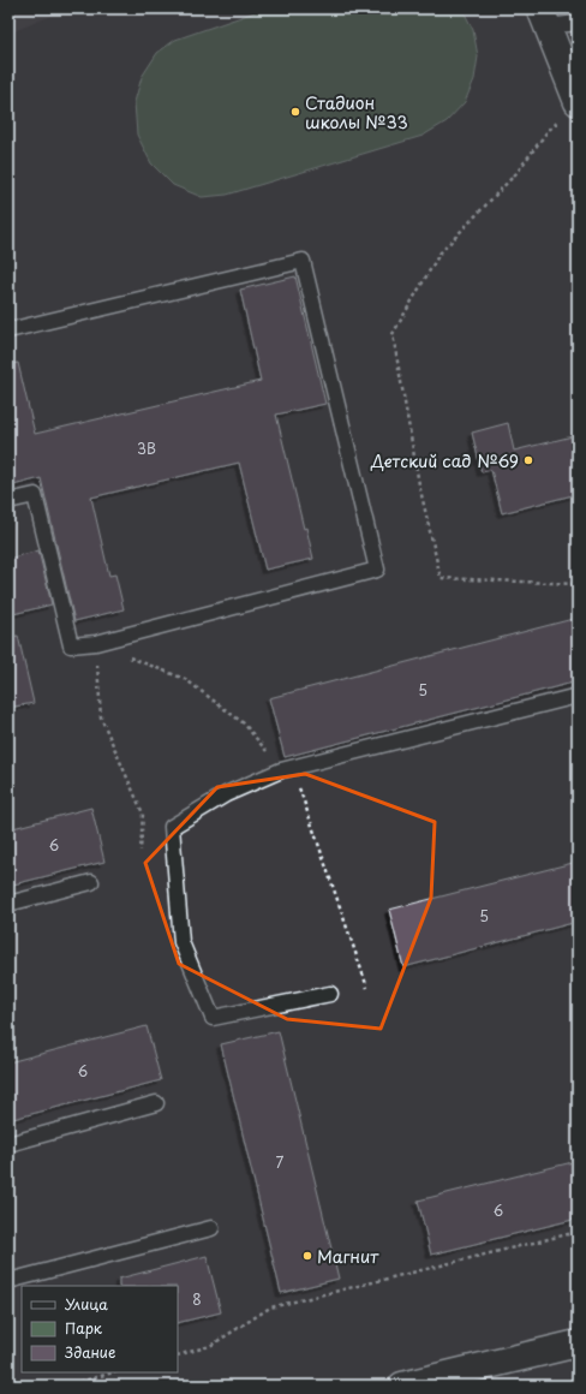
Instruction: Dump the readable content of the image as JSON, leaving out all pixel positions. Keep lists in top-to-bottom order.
{
  "places": ["Стадион школы №33", "Детский сад №69", "Магнит"],
  "house_numbers": [
    "3В",
    "5",
    "6",
    "5",
    "6",
    "7",
    "6",
    "8"
  ],
  "legend": ["Улица", "Парк", "Здание"]
}
